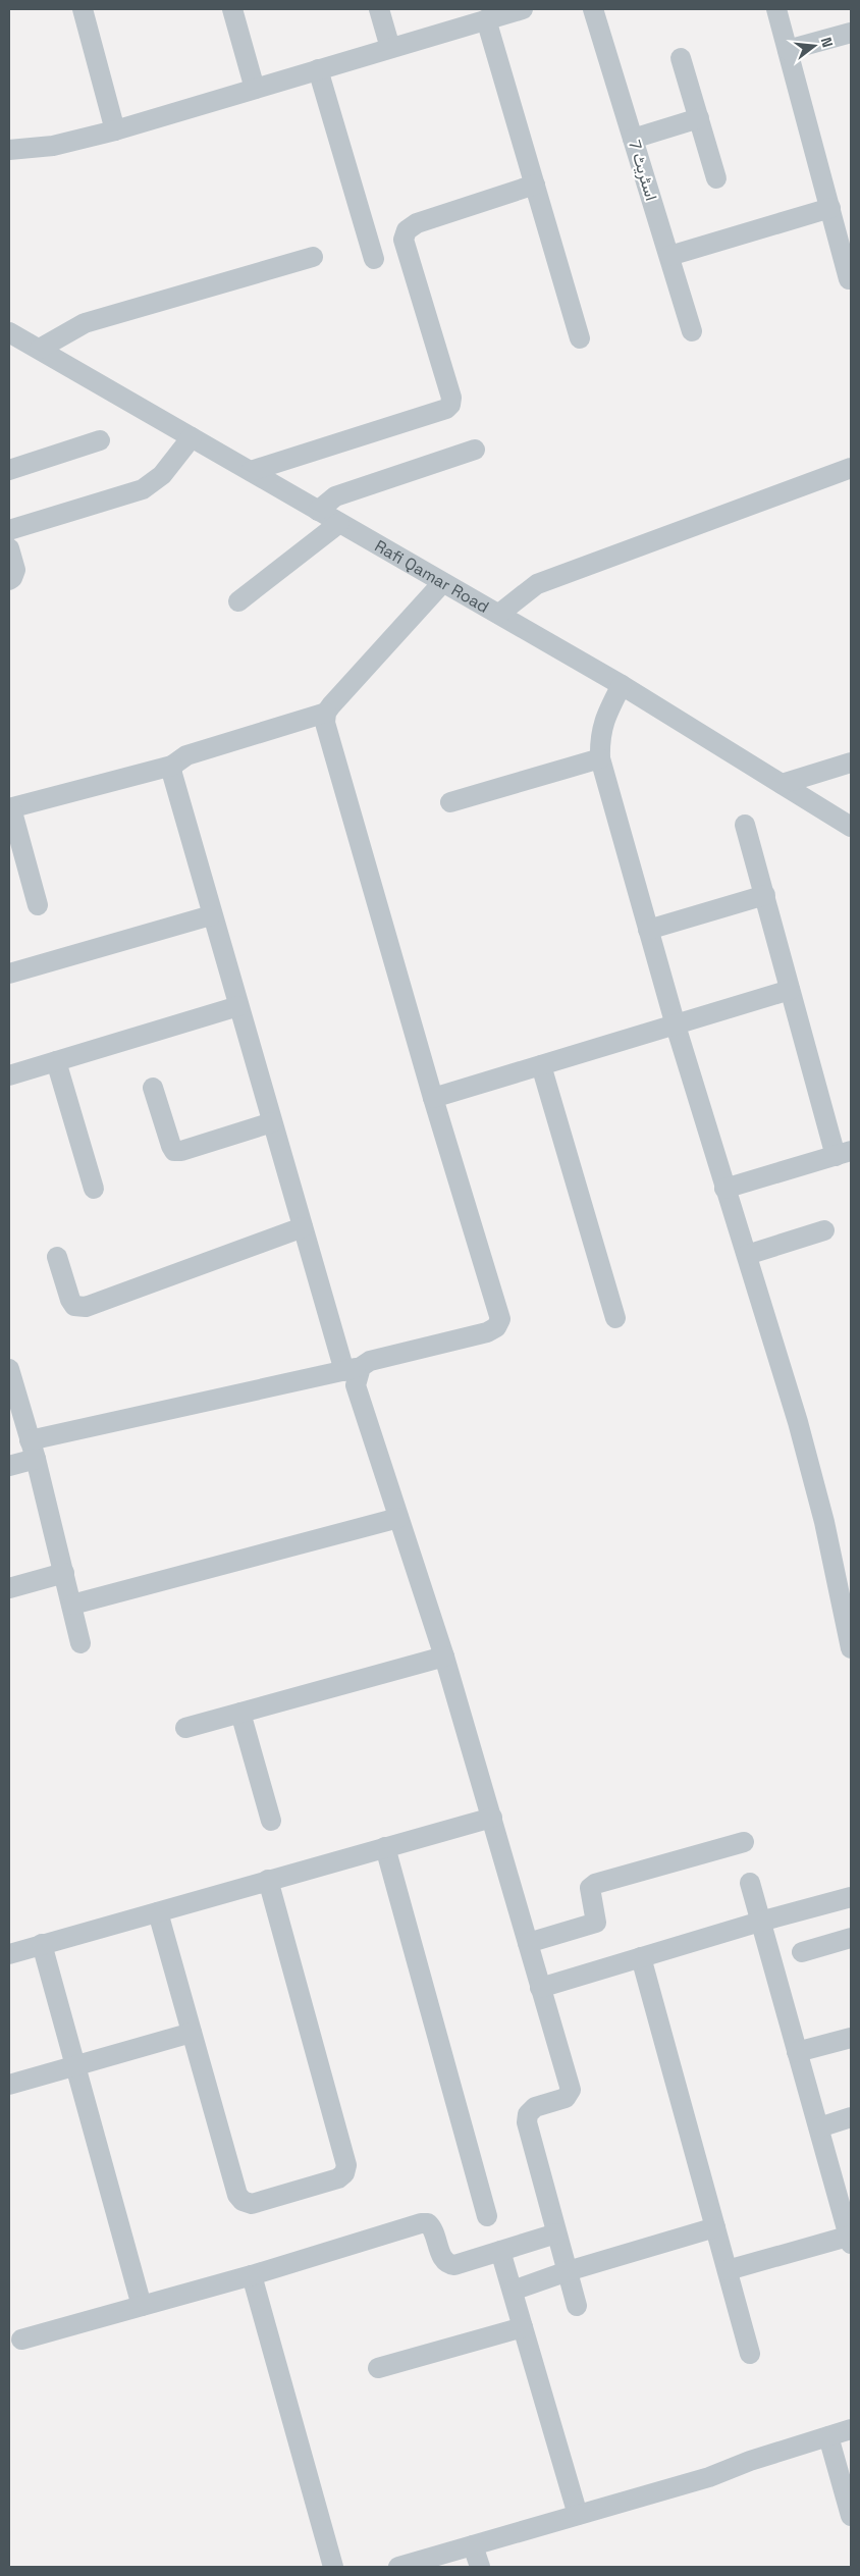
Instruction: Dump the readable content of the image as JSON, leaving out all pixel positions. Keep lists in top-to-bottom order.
{
  "streets": {
    "street": ["اسٹریٹ 7", "Rafi Qamar Road"]
  },
  "north": "right"
}
